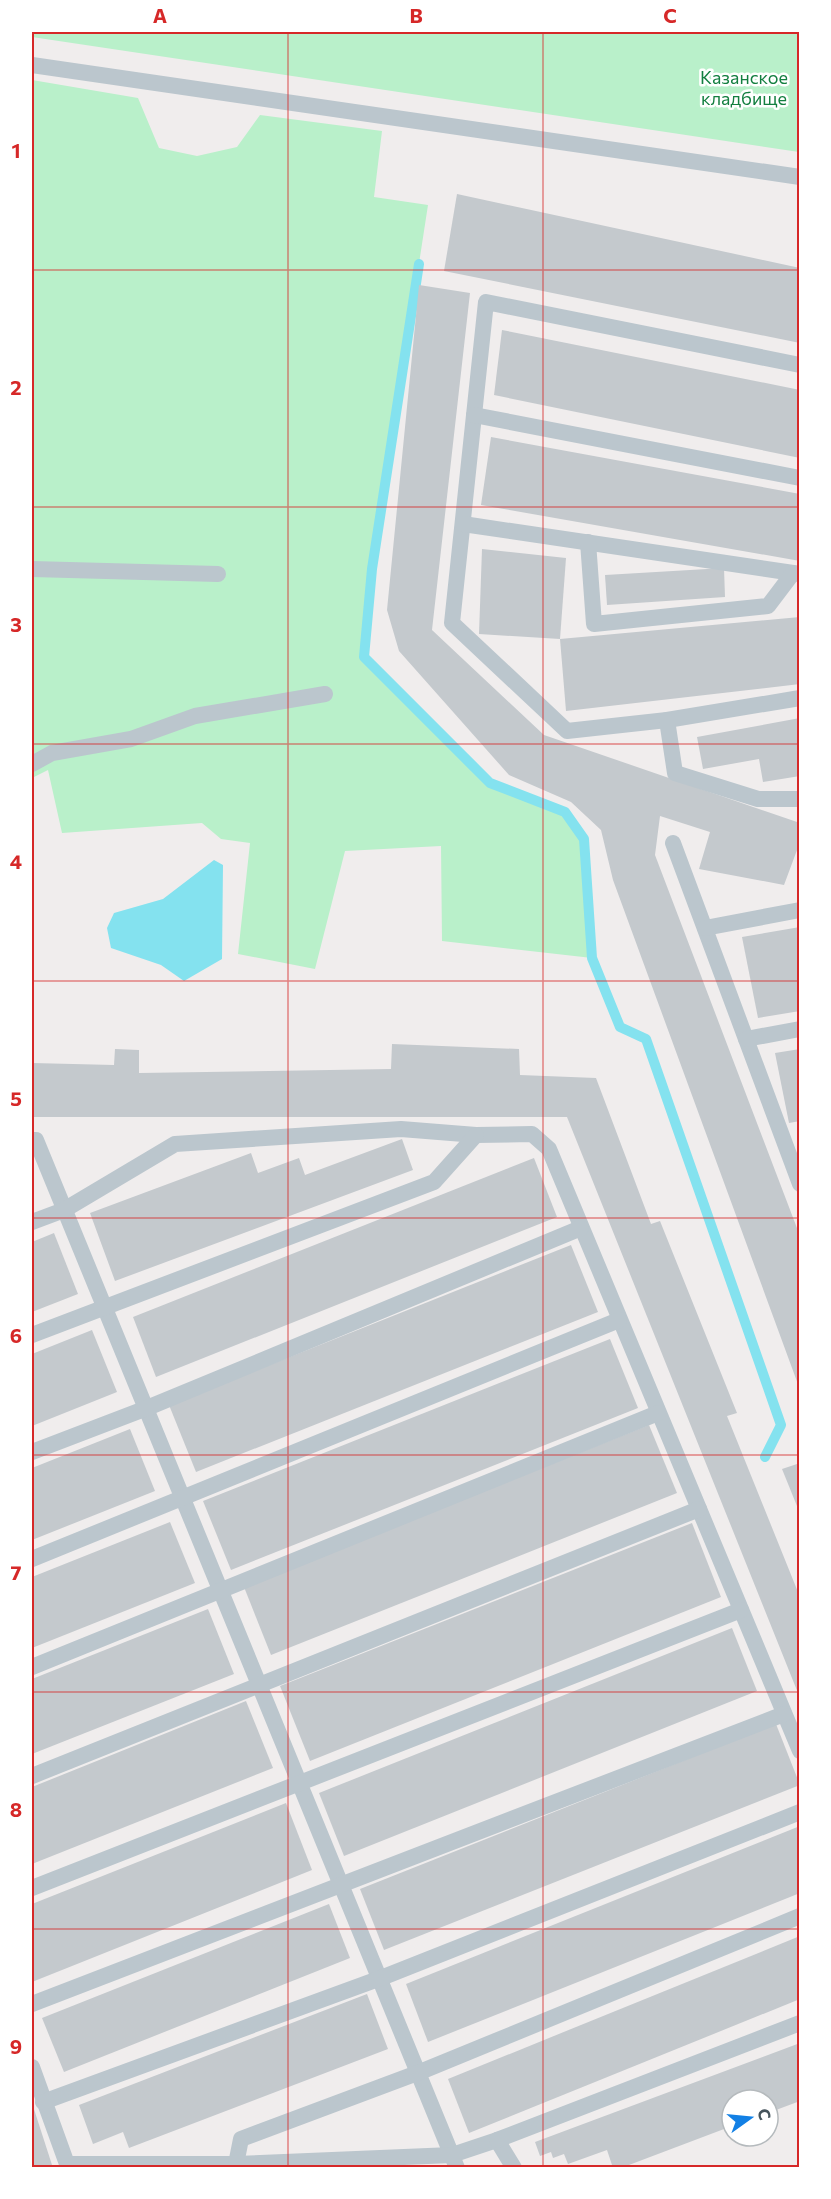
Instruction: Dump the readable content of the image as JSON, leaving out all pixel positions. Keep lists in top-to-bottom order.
{
  "parks": ["Казанское кладбище"],
  "north": "right",
  "grid": {
    "columns": ["A", "B", "C"],
    "rows": [
      "1",
      "2",
      "3",
      "4",
      "5",
      "6",
      "7",
      "8",
      "9"
    ]
  }
}
